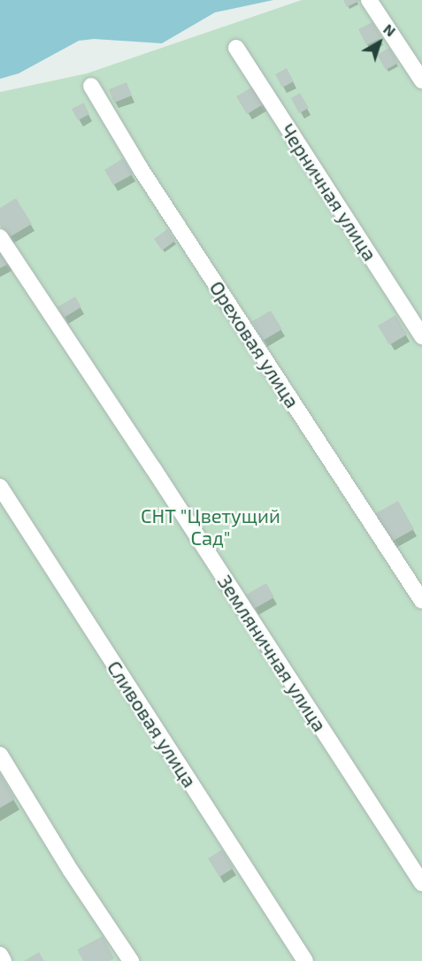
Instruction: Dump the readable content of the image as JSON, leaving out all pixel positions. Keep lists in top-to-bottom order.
{
  "streets": {
    "street": [
      "Черничная улица",
      "Ореховая улица",
      "Земляничная улица",
      "Сливовая улица"
    ]
  },
  "parks": ["СНТ \"Цветущий Сад\""],
  "north": "top right"
}
